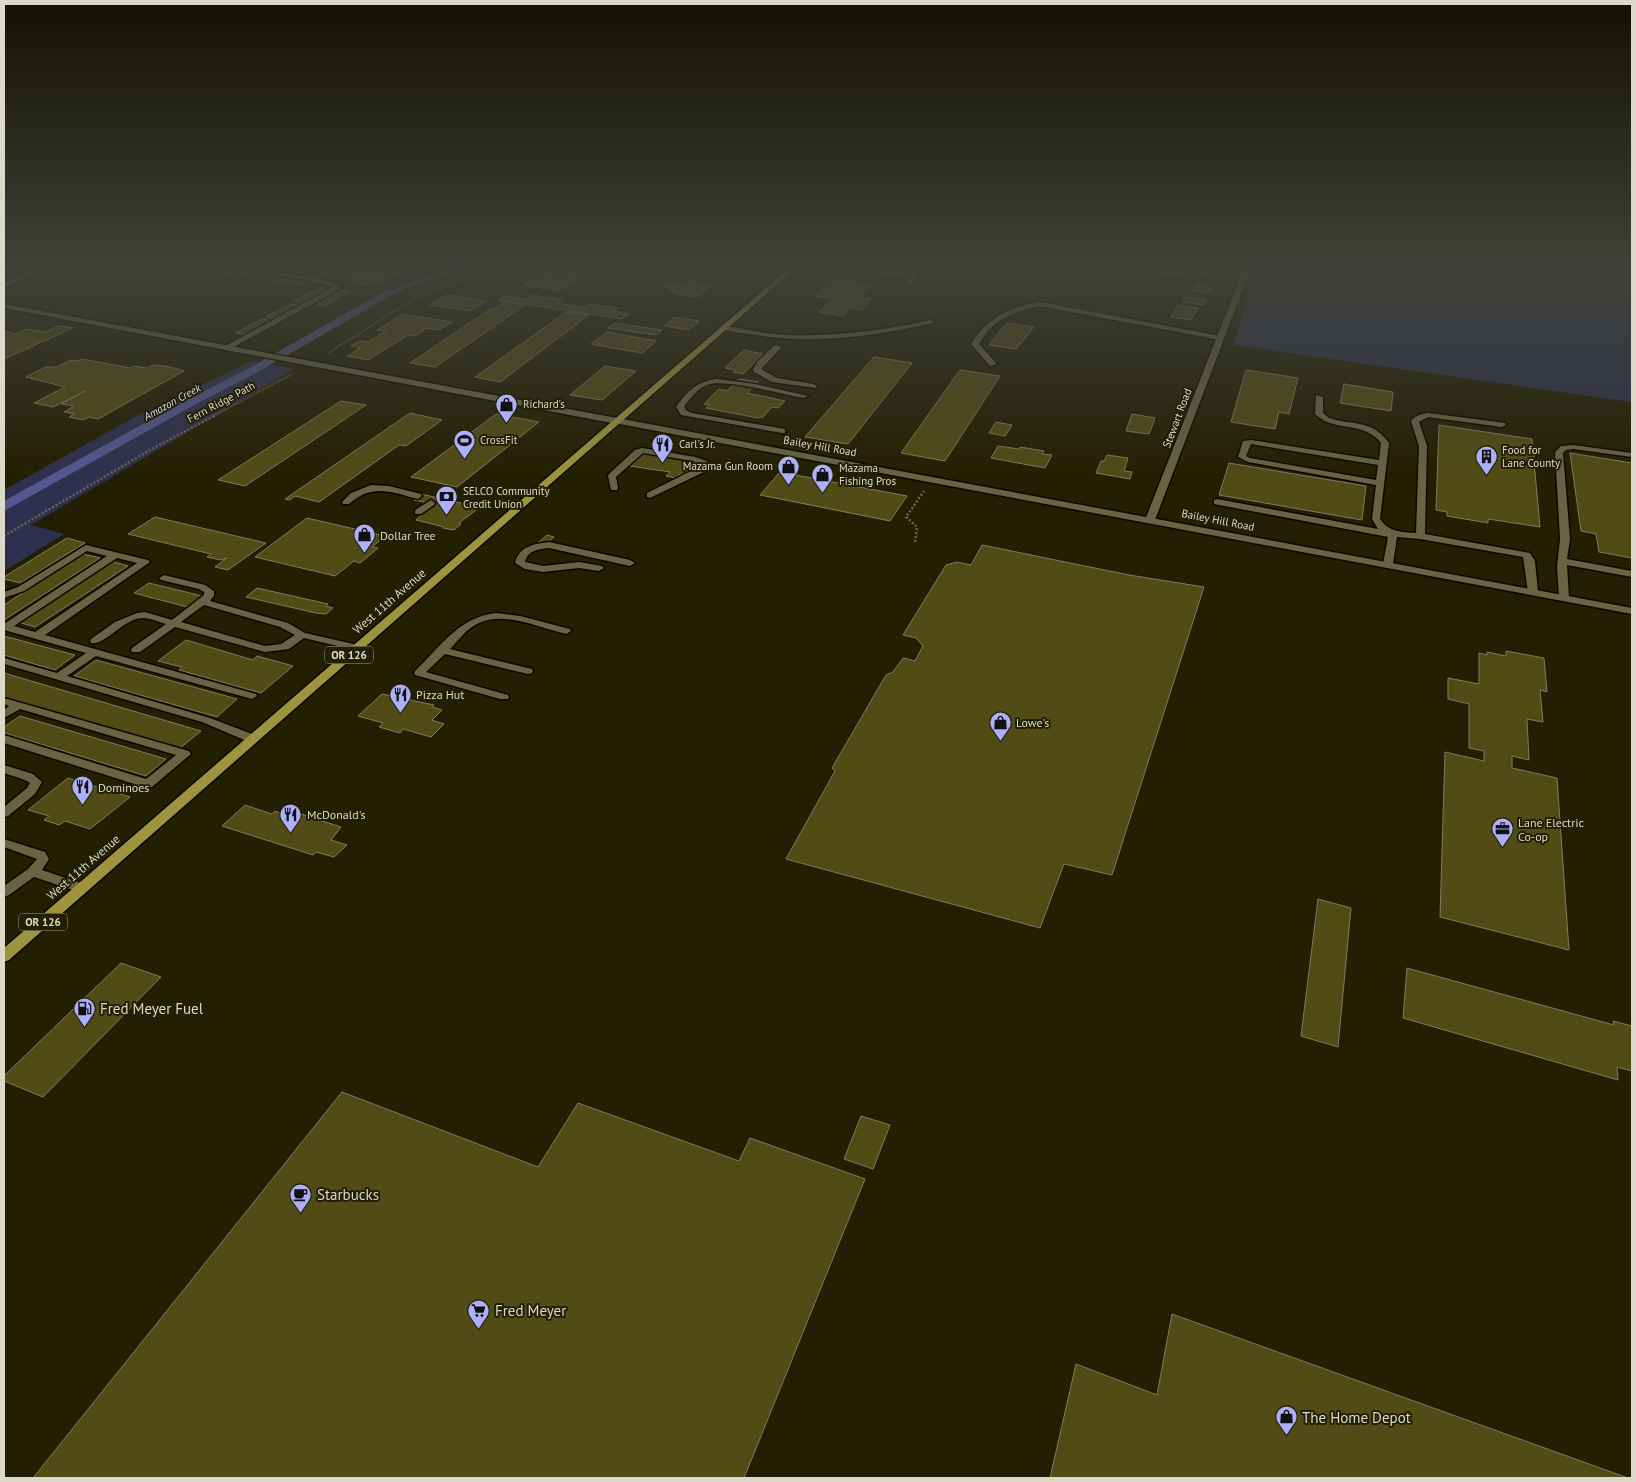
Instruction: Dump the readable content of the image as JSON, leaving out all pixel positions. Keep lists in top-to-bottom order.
{
  "streets": {
    "main road": ["West 11th Avenue", "OR 126"],
    "street": ["Stewart Road", "Bailey Hill Road"],
    "path": ["Fern Ridge Path"]
  },
  "crossings": [
    ["Fern Ridge Path", "Bailey Hill Road"],
    ["Stewart Road", "Bailey Hill Road"],
    ["Bailey Hill Road", "West 11th Avenue"]
  ],
  "water": ["Amazon Creek"],
  "places": {
    "shop": [
      "Richard's",
      "Mazama Gun Room",
      "Mazama Fishing Pros",
      "Dollar Tree",
      "Lowe's",
      "The Home Depot"
    ],
    "sports": ["CrossFit"],
    "restaurant": [
      "Carl's Jr.",
      "Pizza Hut",
      "Dominoes",
      "McDonald's"
    ],
    "building": ["Food for Lane County"],
    "bank": ["SELCO Community Credit Union"],
    "office": ["Lane Electric Co-op"],
    "fuel station": ["Fred Meyer Fuel"],
    "cafe": ["Starbucks"],
    "supermarket": ["Fred Meyer"]
  }
}
